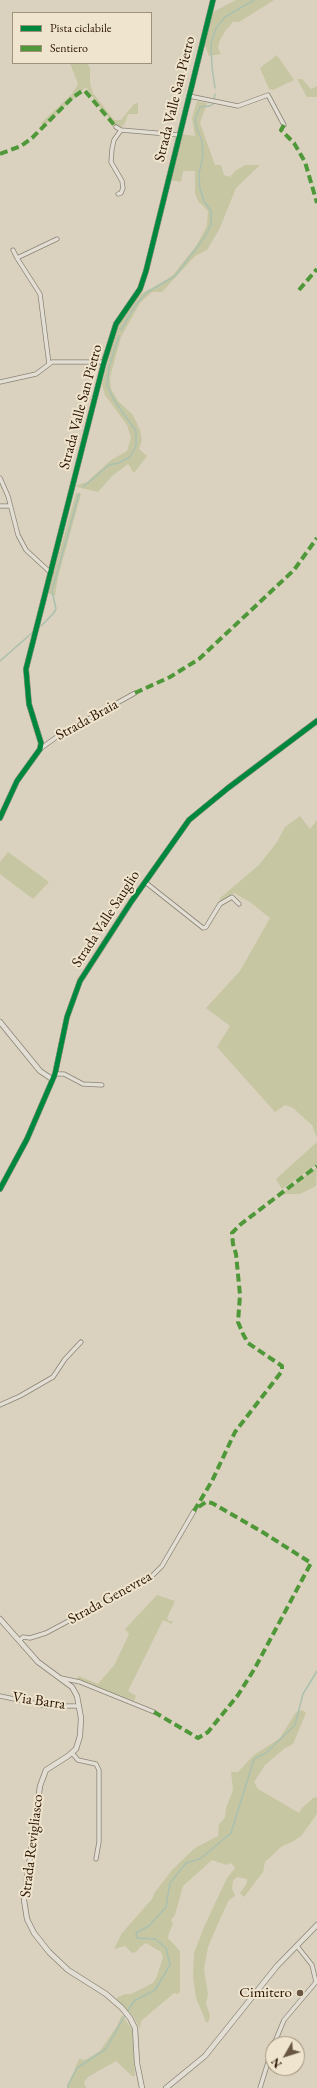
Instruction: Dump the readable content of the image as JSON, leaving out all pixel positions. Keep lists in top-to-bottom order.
{
  "streets": {
    "street": [
      "Strada Valle San Pietro",
      "Strada Braia",
      "Strada Valle Sauglio",
      "Strada Genevrea",
      "Via Barra",
      "Strada Revigliasco"
    ]
  },
  "crossings": [
    ["Strada Valle San Pietro", "Strada Braia"]
  ],
  "places": ["Cimitero"],
  "legend": ["Pista ciclabile", "Sentiero"],
  "north": "bottom left"
}
